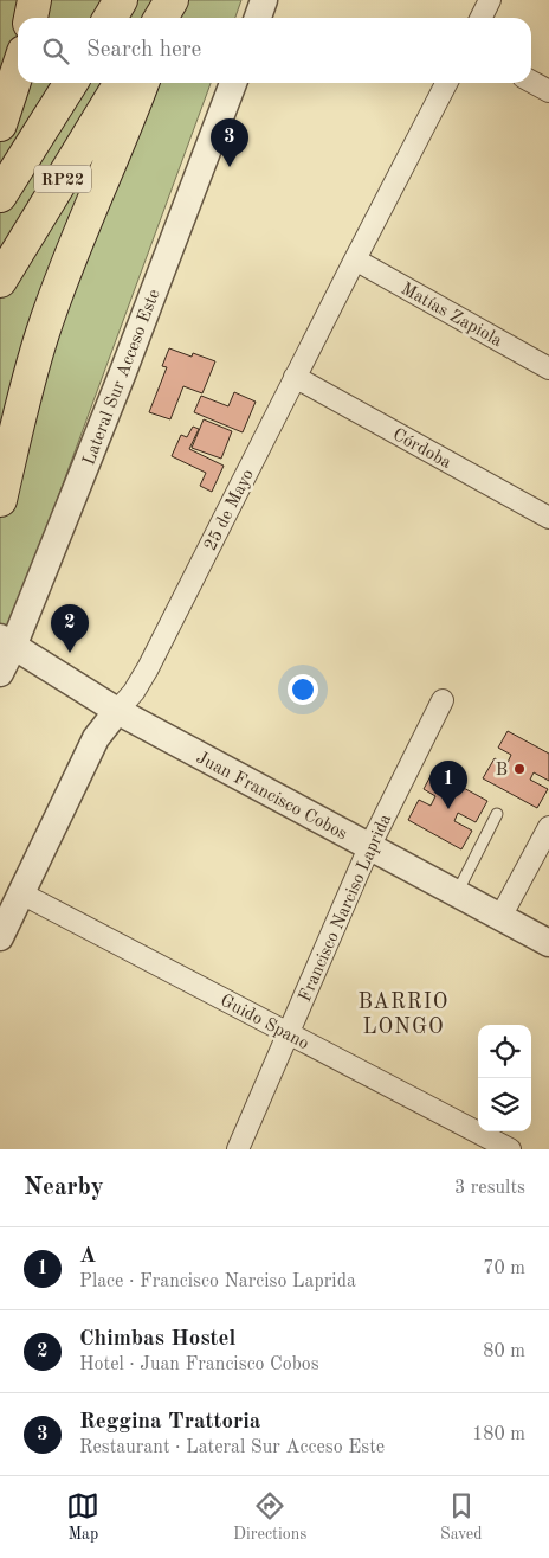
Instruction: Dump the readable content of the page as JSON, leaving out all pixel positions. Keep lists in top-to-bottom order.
{
  "streets": {
    "highway": ["RP22"],
    "street": [
      "Matías Zapiola",
      "Lateral Sur Acceso Este",
      "Córdoba",
      "25 de Mayo",
      "Juan Francisco Cobos",
      "Francisco Narciso Laprida",
      "Guido Spano"
    ]
  },
  "crossings": [
    ["Matías Zapiola", "25 de Mayo"],
    ["Lateral Sur Acceso Este", "Juan Francisco Cobos"],
    ["Córdoba", "25 de Mayo"],
    ["25 de Mayo", "Juan Francisco Cobos"],
    ["25 de Mayo", "Guido Spano"],
    ["Juan Francisco Cobos", "Francisco Narciso Laprida"],
    ["Francisco Narciso Laprida", "Guido Spano"]
  ],
  "districts": ["BARRIO LONGO"],
  "places": ["B"],
  "page": {
    "search": "Search here",
    "pins": ["3", "2", "1"],
    "heading": ["Nearby", "3 results"],
    "list": [
      {
        "mark": "1",
        "name": "A",
        "note": "Place · Francisco Narciso Laprida",
        "value": "70 m"
      },
      {
        "mark": "2",
        "name": "Chimbas Hostel",
        "note": "Hotel · Juan Francisco Cobos",
        "value": "80 m"
      },
      {
        "mark": "3",
        "name": "Reggina Trattoria",
        "note": "Restaurant · Lateral Sur Acceso Este",
        "value": "180 m"
      }
    ],
    "nav": ["Map", "Directions", "Saved"]
  }
}
